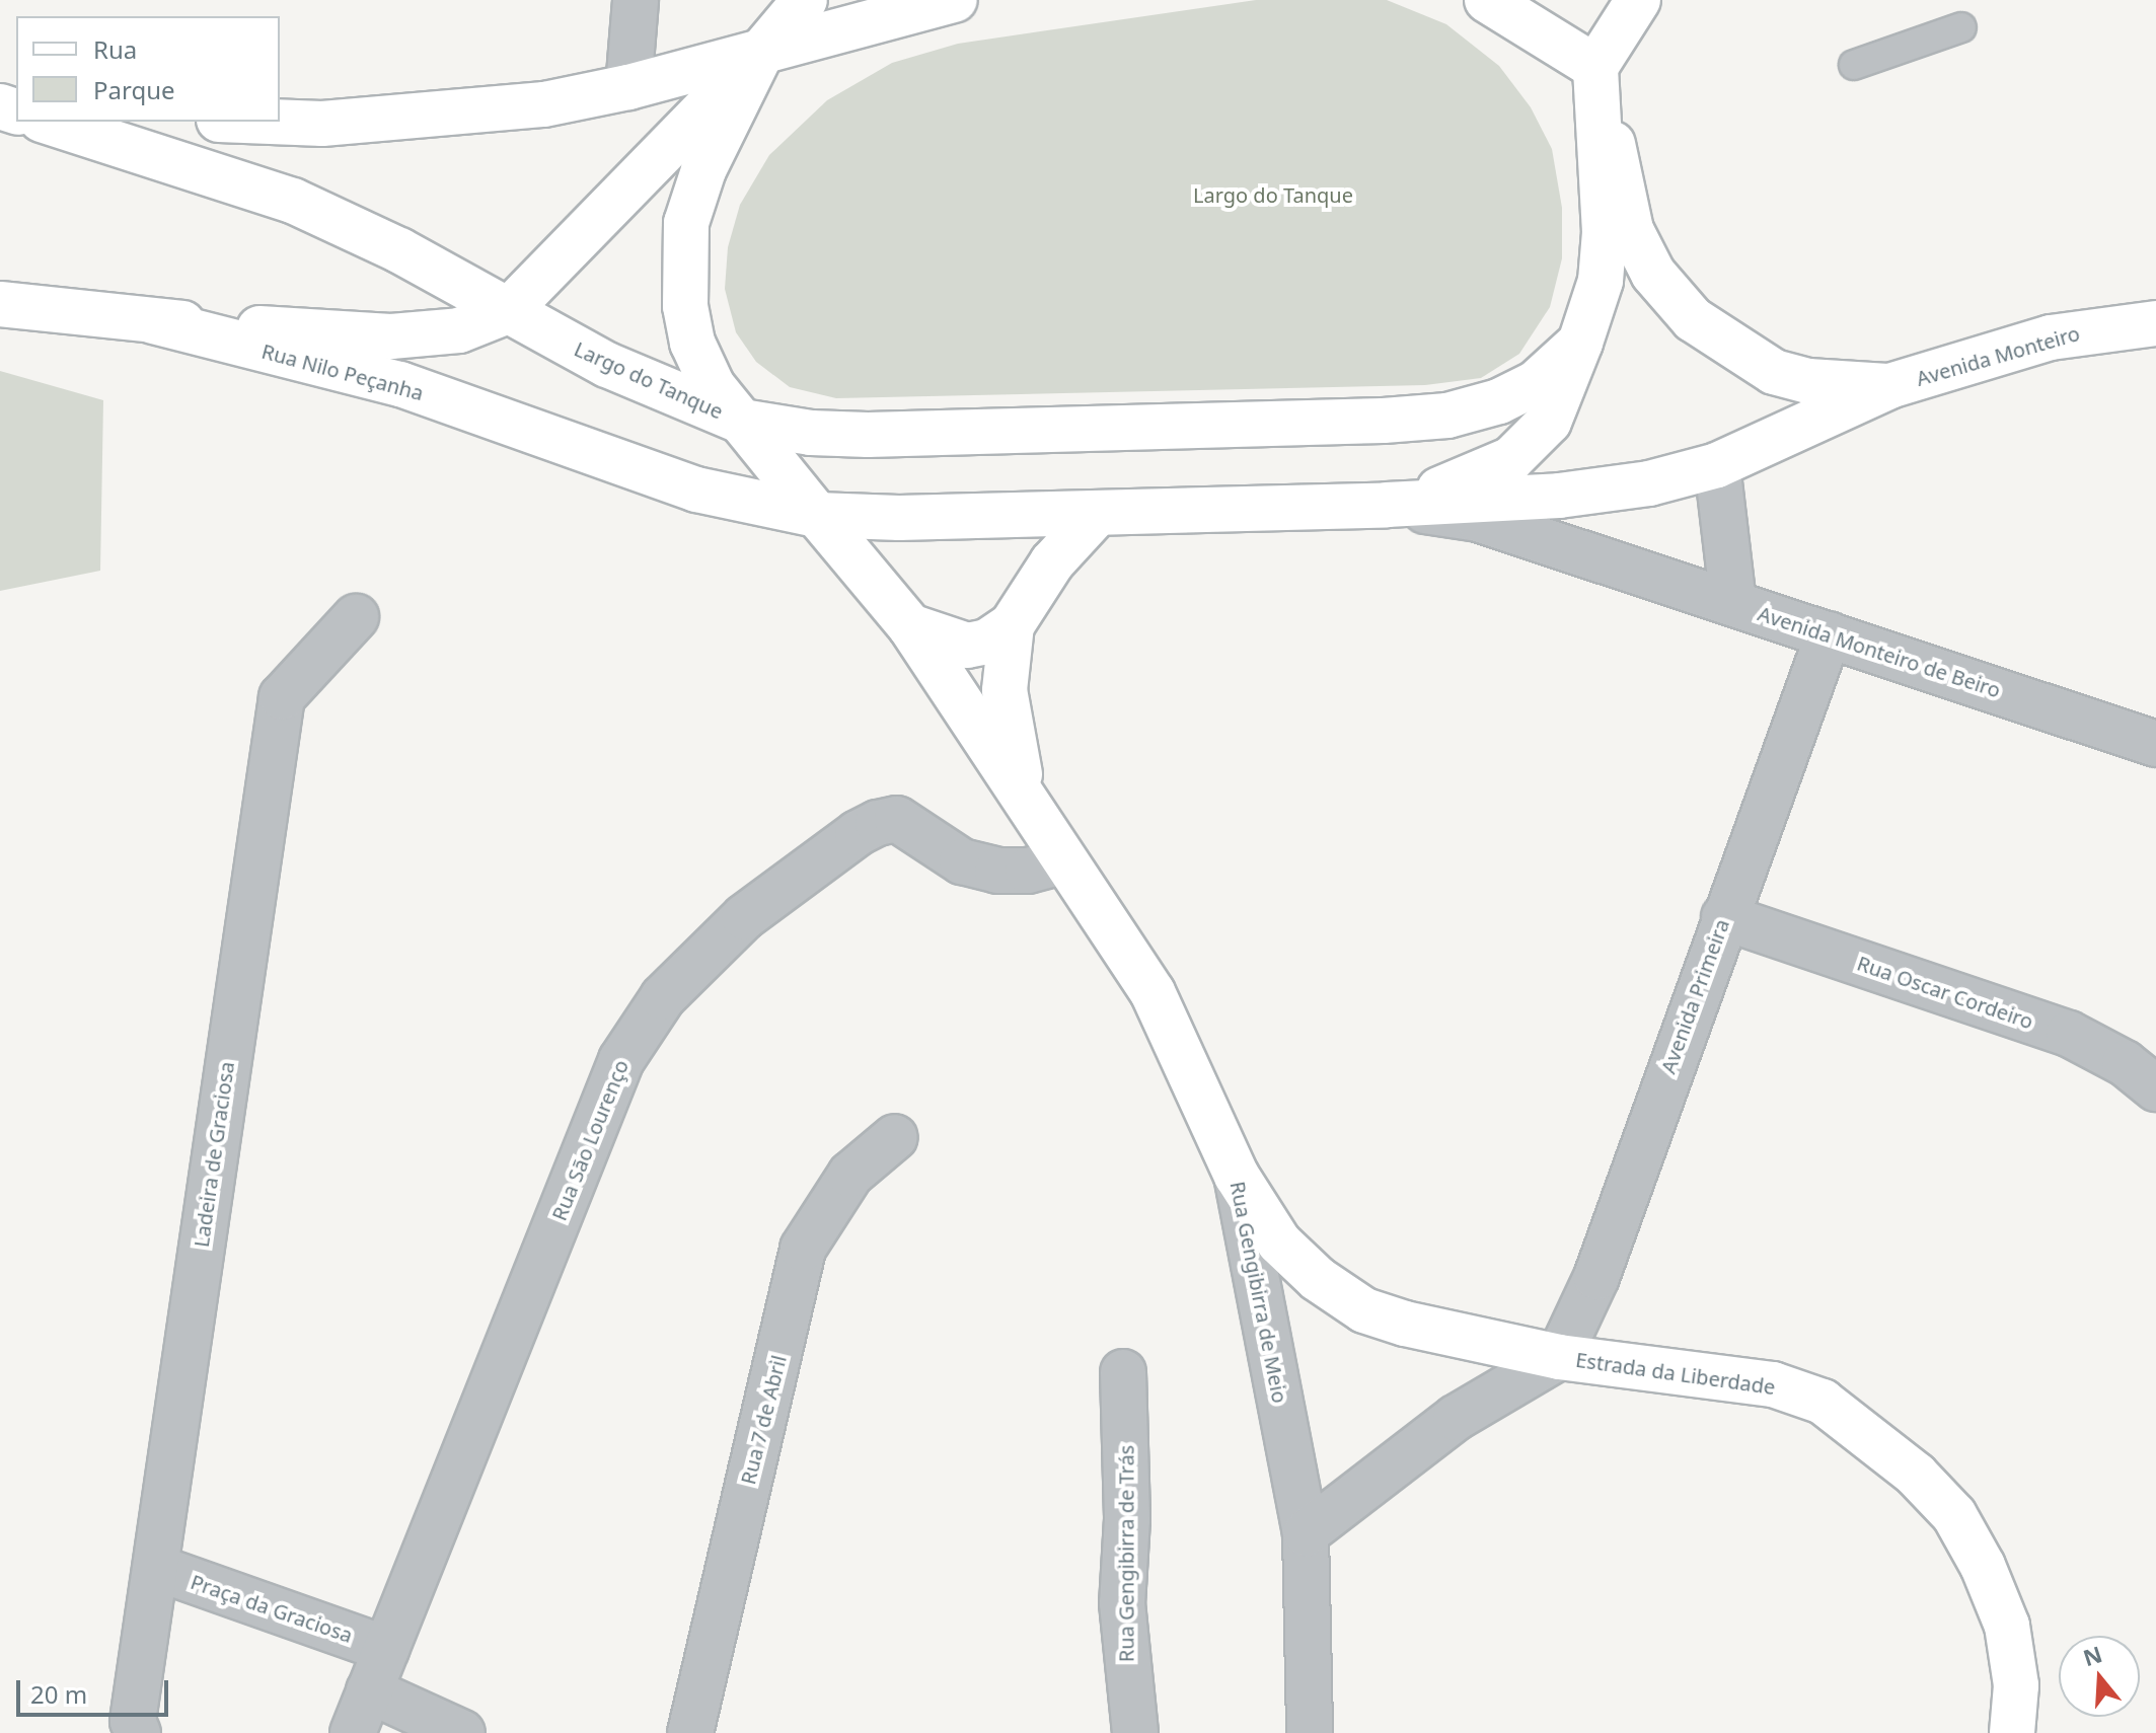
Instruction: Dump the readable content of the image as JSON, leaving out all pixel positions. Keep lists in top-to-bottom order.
{
  "streets": {
    "main road": [
      "Avenida Monteiro",
      "Rua Nilo Peçanha",
      "Largo do Tanque",
      "Rua Gengibirra de Meio",
      "Estrada da Liberdade"
    ],
    "street": [
      "Avenida Monteiro de Beiro",
      "Rua Oscar Cordeiro",
      "Avenida Primeira",
      "Rua São Lourenço",
      "Ladeira de Graciosa",
      "Rua 7 de Abril",
      "Rua Gengibirra de Trás",
      "Praça da Graciosa"
    ]
  },
  "crossings": [
    ["Avenida Monteiro", "Largo do Tanque"],
    ["Rua Nilo Peçanha", "Largo do Tanque"],
    ["Largo do Tanque", "Avenida Monteiro de Beiro"],
    ["Largo do Tanque", "Rua Gengibirra de Meio"],
    ["Avenida Monteiro de Beiro", "Avenida Primeira"],
    ["Rua Oscar Cordeiro", "Avenida Primeira"],
    ["Avenida Primeira", "Estrada da Liberdade"],
    ["Rua São Lourenço", "Rua Gengibirra de Meio"],
    ["Rua São Lourenço", "Praça da Graciosa"],
    ["Ladeira de Graciosa", "Praça da Graciosa"],
    ["Rua Gengibirra de Meio", "Estrada da Liberdade"]
  ],
  "parks": ["Largo do Tanque"],
  "legend": ["Rua", "Parque"],
  "scale_bar": "20 m",
  "north": "top"
}
